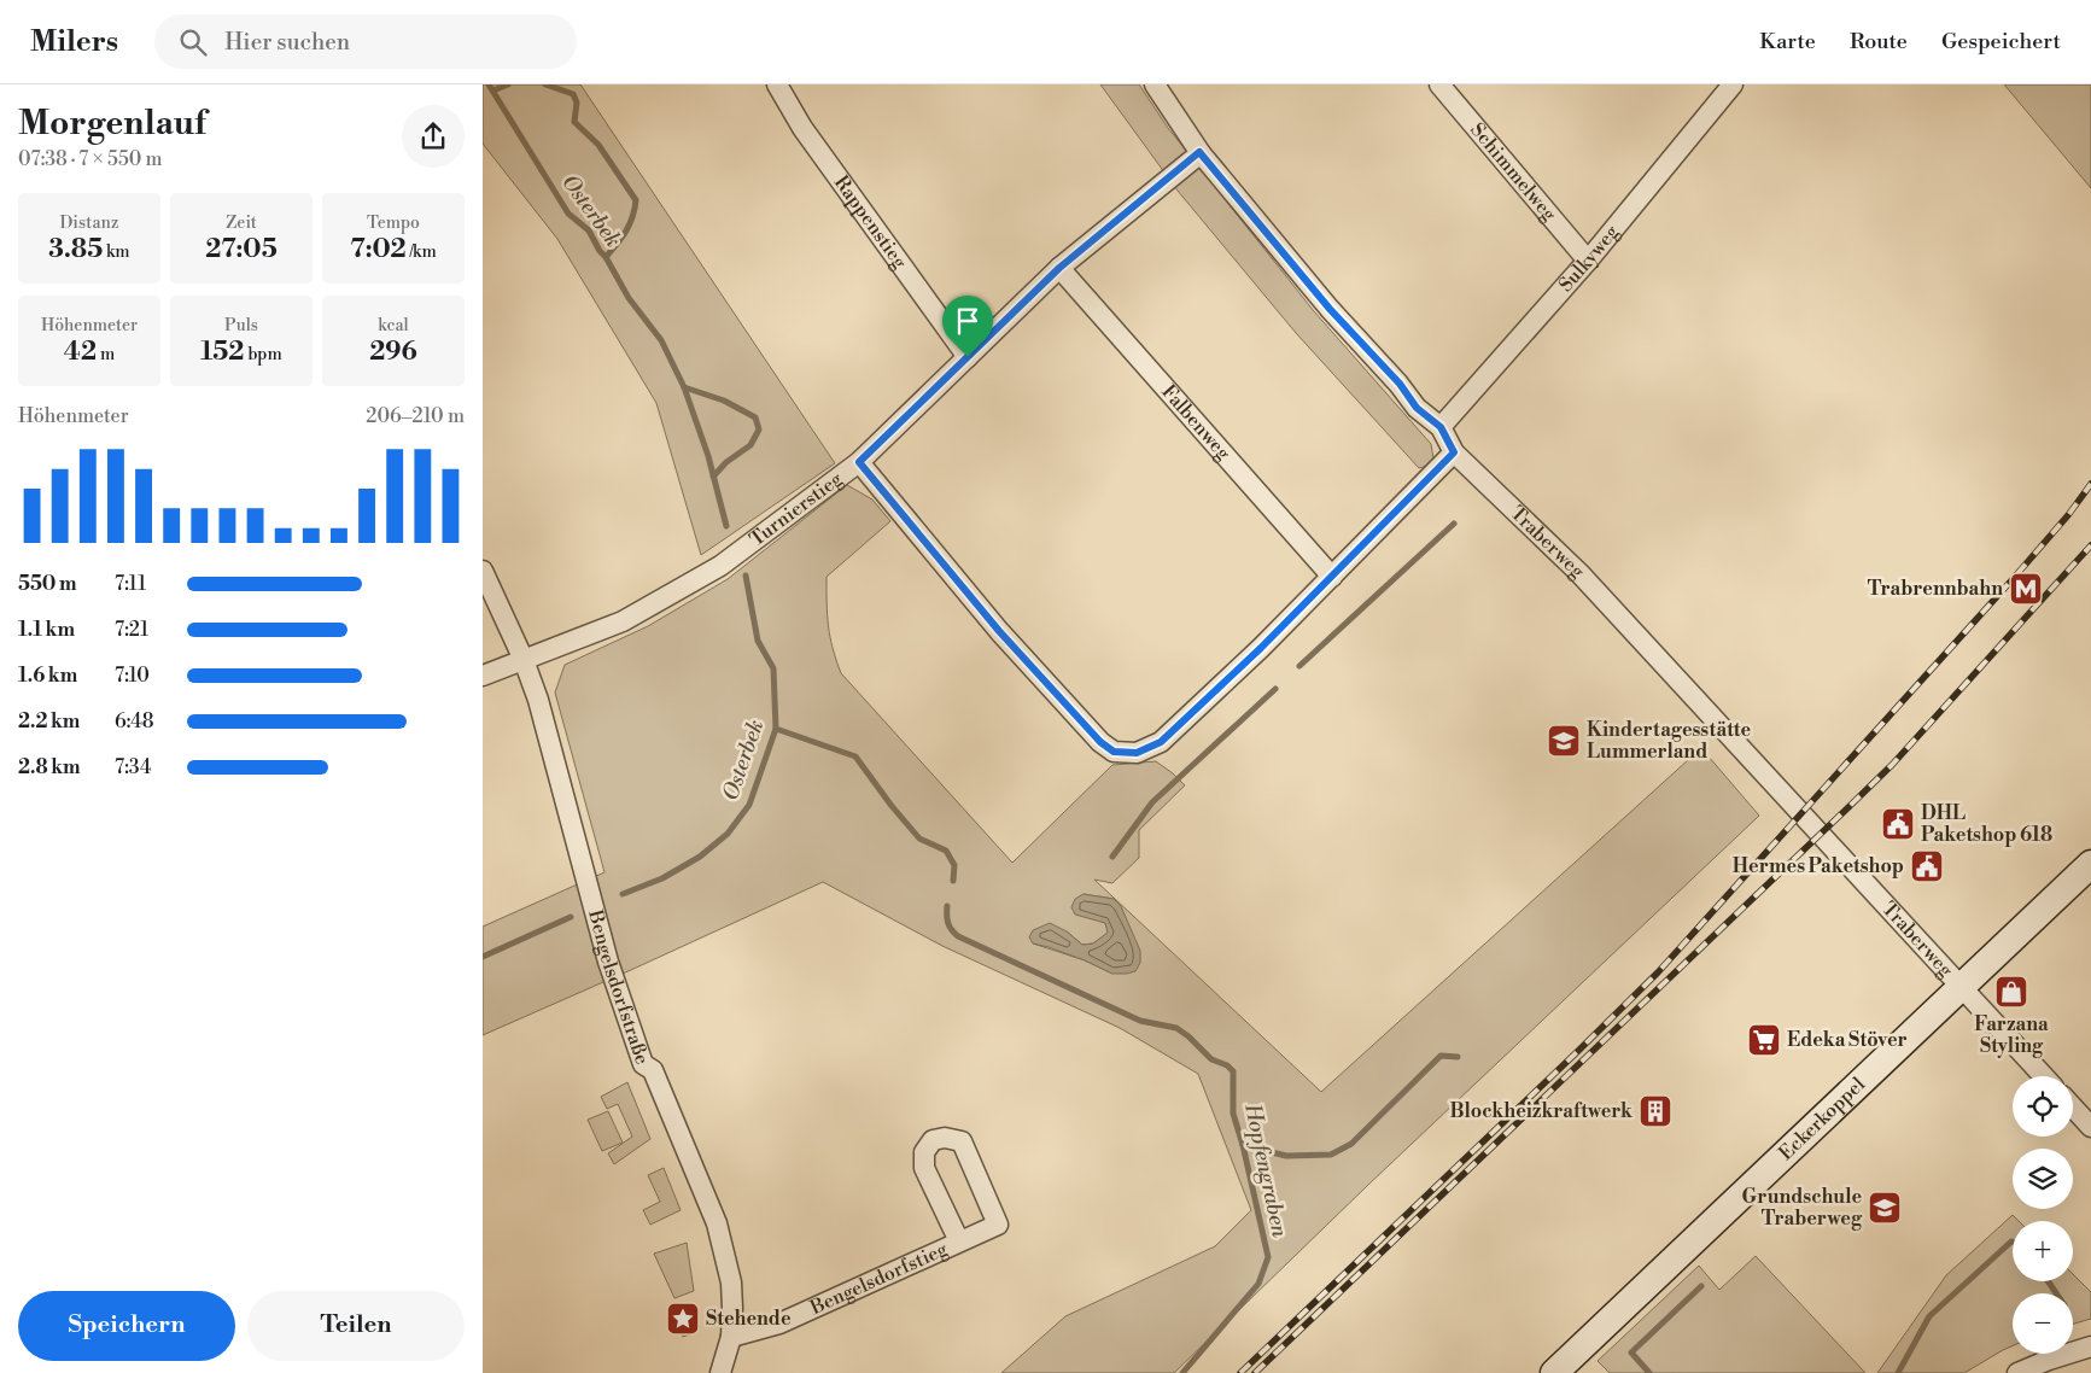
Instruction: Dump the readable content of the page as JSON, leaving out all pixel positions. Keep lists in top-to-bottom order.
{
  "streets": {
    "street": [
      "Schimmelweg",
      "Rappenstieg",
      "Sulkyweg",
      "Falbenweg",
      "Turnierstieg",
      "Traberweg",
      "Bengelsdorfstraße",
      "Eckerkoppel",
      "Bengelsdorfstieg"
    ]
  },
  "crossings": [
    ["Schimmelweg", "Sulkyweg"],
    ["Rappenstieg", "Turnierstieg"],
    ["Sulkyweg", "Traberweg"],
    ["Falbenweg", "Turnierstieg"],
    ["Turnierstieg", "Traberweg"],
    ["Turnierstieg", "Bengelsdorfstraße"],
    ["Traberweg", "Eckerkoppel"],
    ["Bengelsdorfstraße", "Bengelsdorfstieg"]
  ],
  "water": ["Osterbek", "Hopfengraben"],
  "places": {
    "metro station": ["Trabrennbahn"],
    "school or university": ["Kindertagesstätte Lummerland", "Grundschule Traberweg"],
    "public building": ["DHL Paketshop 618", "Hermes Paketshop"],
    "shop": ["Farzana Styling"],
    "supermarket": ["Edeka Stöver"],
    "building": ["Blockheizkraftwerk"],
    "place": ["Stehende"]
  },
  "page": {
    "header": "Milers",
    "search": "Hier suchen",
    "nav": ["Karte", "Route", "Gespeichert"],
    "heading": ["Morgenlauf", "07:38 · 7 × 550 m"],
    "stats": [
      ["Distanz", "3.85 km"],
      ["Zeit", "27:05"],
      ["Tempo", "7:02 /km"],
      ["Höhenmeter", "42 m"],
      ["Puls", "152 bpm"],
      ["kcal", "296"]
    ],
    "chart": ["Höhenmeter", "206–210 m"],
    "list": [
      {
        "name": "550 m",
        "note": "7:11"
      },
      {
        "name": "1.1 km",
        "note": "7:21"
      },
      {
        "name": "1.6 km",
        "note": "7:10"
      },
      {
        "name": "2.2 km",
        "note": "6:48"
      },
      {
        "name": "2.8 km",
        "note": "7:34"
      }
    ],
    "map_buttons": ["+", "−"],
    "buttons": ["Speichern", "Teilen"]
  }
}
